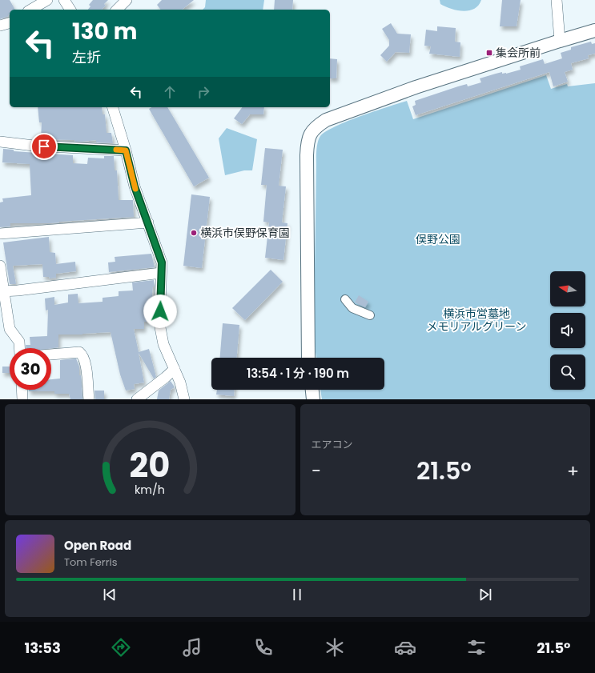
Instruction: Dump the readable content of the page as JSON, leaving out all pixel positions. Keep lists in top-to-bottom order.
{
  "parks": ["俣野公園", "横浜市営墓地 メモリアルグリーン"],
  "places": {
    "transit": ["集会所前"],
    "other": ["横浜市俣野保育園"]
  },
  "north": "left",
  "page": {
    "turn": ["130 m", "左折"],
    "limit": "30",
    "trip": "13:54 · 1 分 · 190 m",
    "tile": "エアコン",
    "heat": ["−", "21.5°", "+"],
    "song": ["Open Road", "Tom Ferris"],
    "tabs": ["13:53", "21.5°"],
    "gauge": ["20", "km/h"]
  }
}
